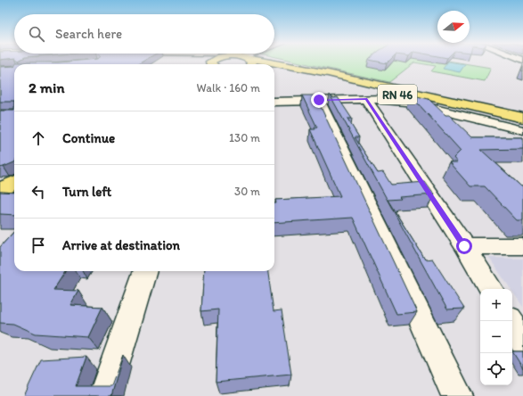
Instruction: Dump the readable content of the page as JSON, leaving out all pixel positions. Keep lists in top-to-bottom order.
{
  "streets": {
    "main road": ["RN 46"]
  },
  "north": "right",
  "page": {
    "search": "Search here",
    "heading": ["2 min", "Walk · 160 m"],
    "list": [
      ["Continue", "130 m"],
      ["Turn left", "30 m"],
      "Arrive at destination"
    ],
    "map_buttons": ["+", "−"]
  }
}
